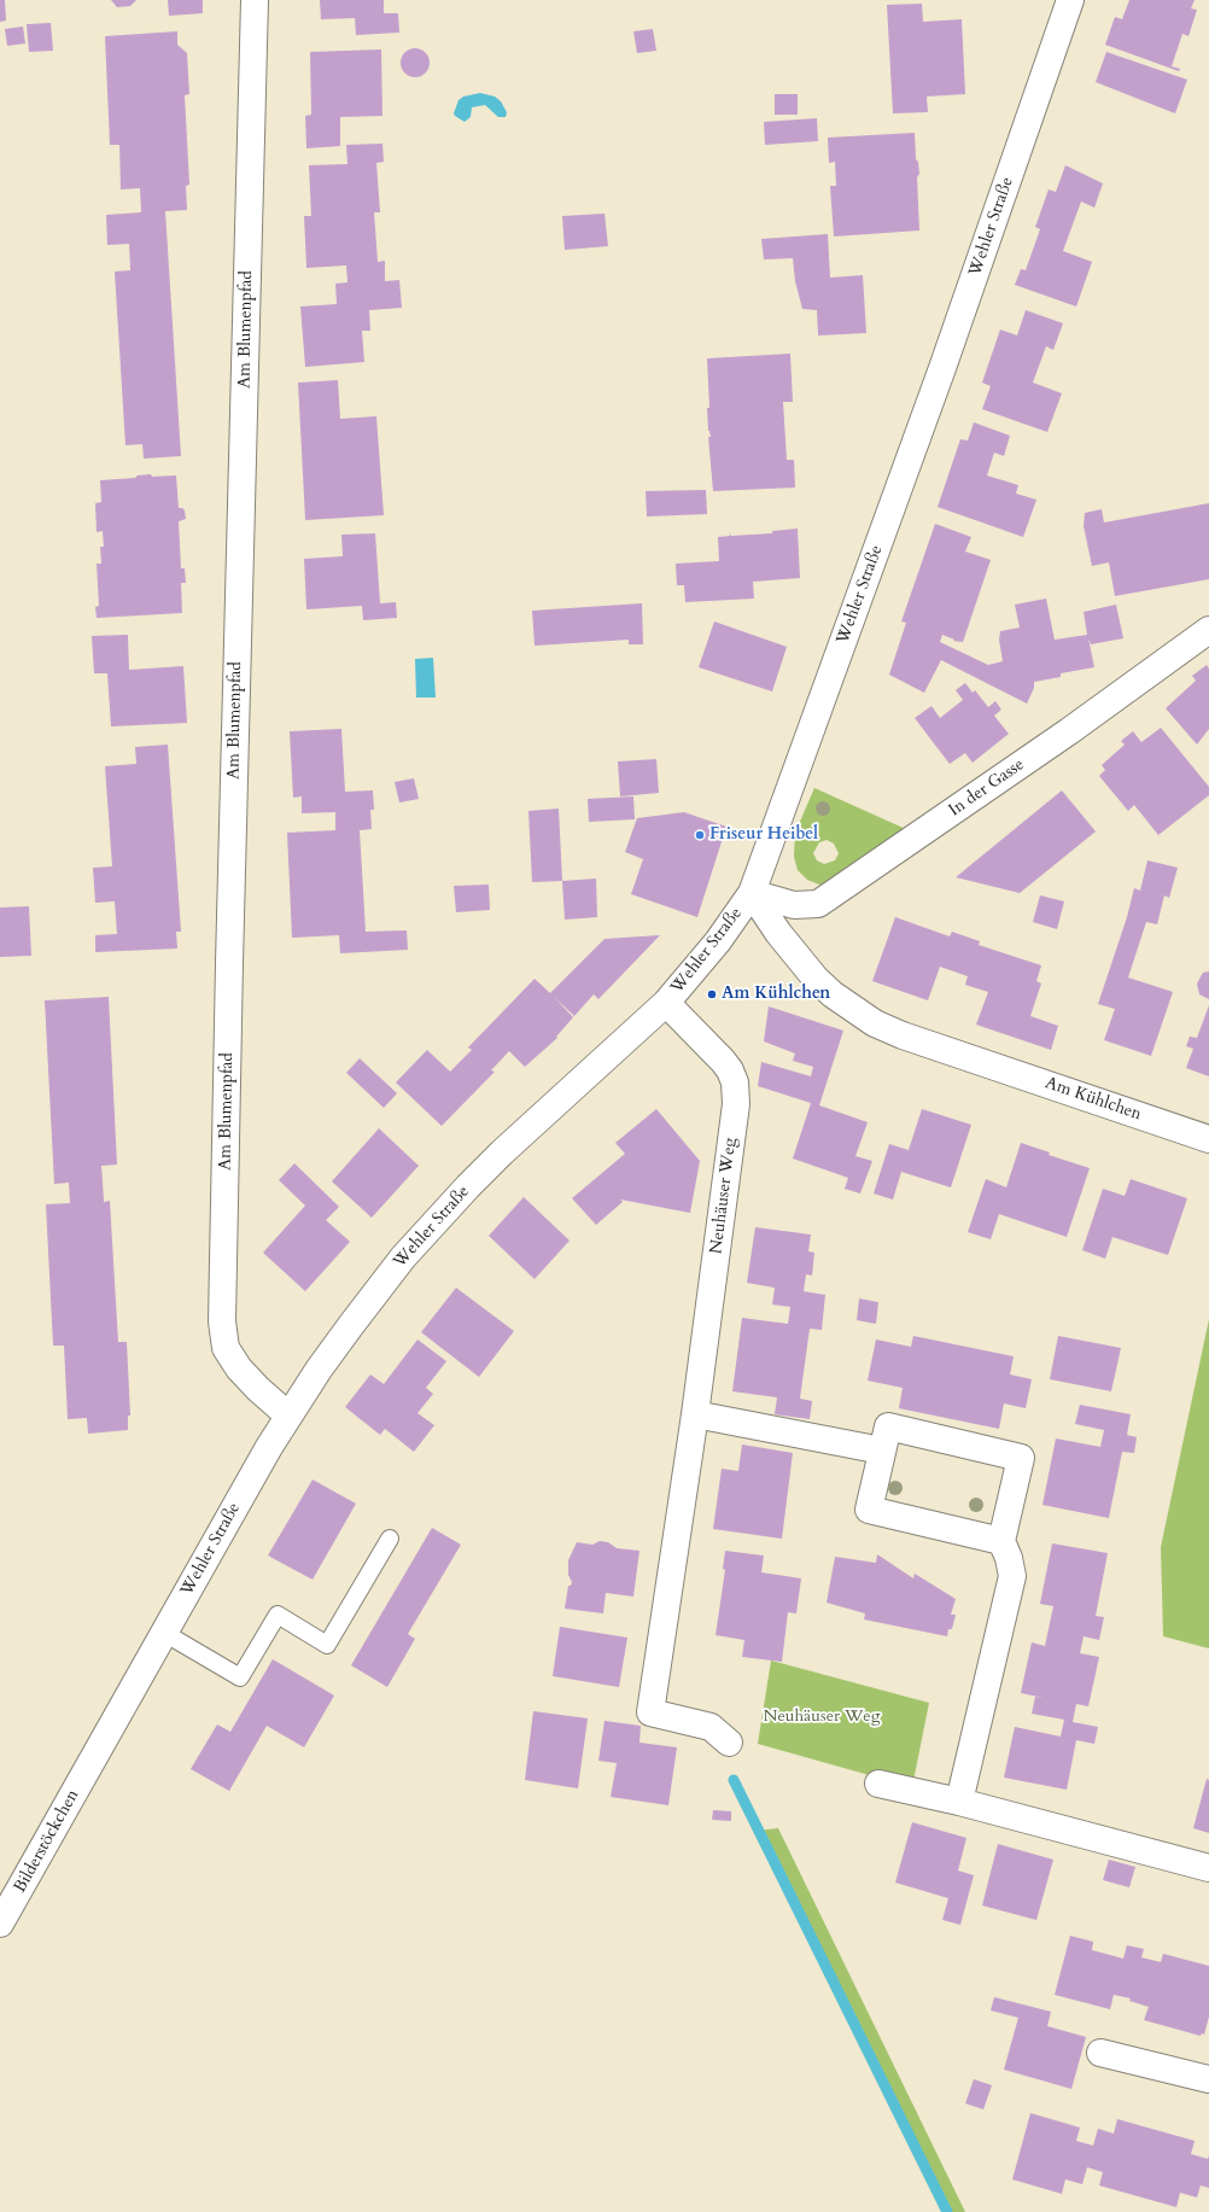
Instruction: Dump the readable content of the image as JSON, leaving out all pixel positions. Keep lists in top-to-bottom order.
{
  "streets": {
    "street": [
      "Wehler Straße",
      "Am Blumenpfad",
      "In der Gasse",
      "Am Kühlchen",
      "Neuhäuser Weg",
      "Bilderstöckchen"
    ]
  },
  "crossings": [
    ["Wehler Straße", "Am Blumenpfad"],
    ["Wehler Straße", "In der Gasse"],
    ["Wehler Straße", "Am Kühlchen"],
    ["Wehler Straße", "Neuhäuser Weg"],
    ["Wehler Straße", "Bilderstöckchen"],
    ["In der Gasse", "Am Kühlchen"]
  ],
  "parks": ["Neuhäuser Weg"],
  "places": ["Friseur Heibel", "Am Kühlchen"]
}
